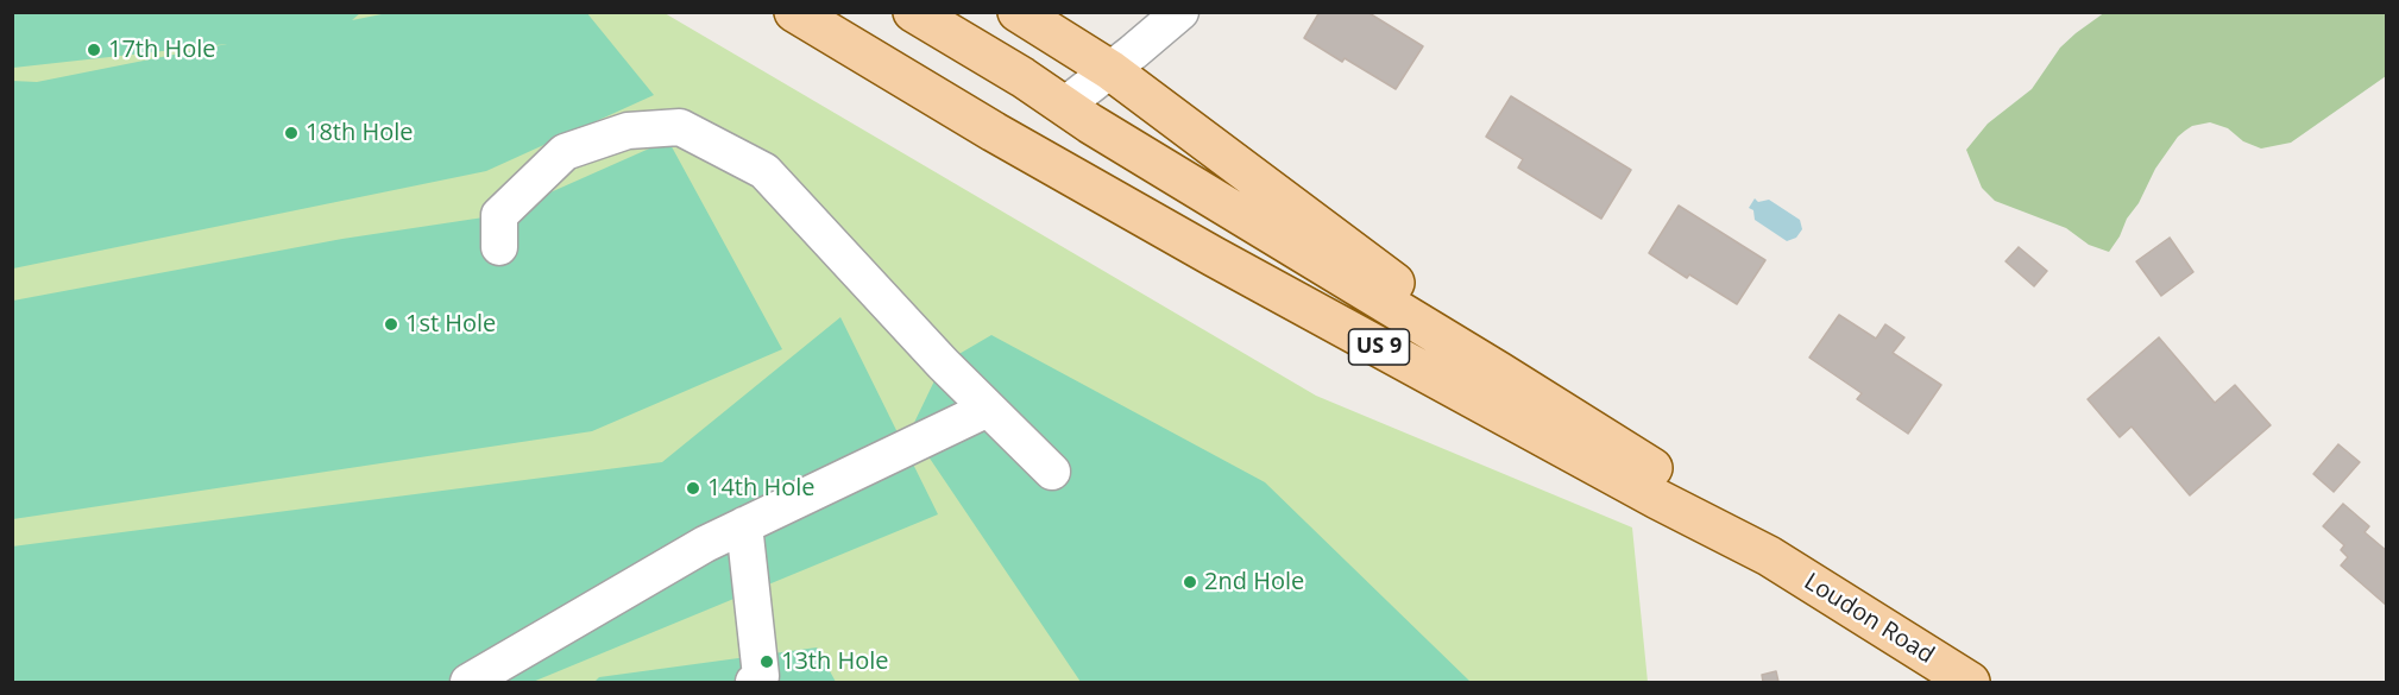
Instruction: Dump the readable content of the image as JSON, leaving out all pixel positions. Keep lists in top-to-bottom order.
{
  "streets": {
    "main road": ["US 9", "Loudon Road"]
  },
  "crossings": [
    ["US 9", "Loudon Road"]
  ],
  "places": [
    "17th Hole",
    "18th Hole",
    "1st Hole",
    "14th Hole",
    "2nd Hole",
    "13th Hole"
  ]
}
